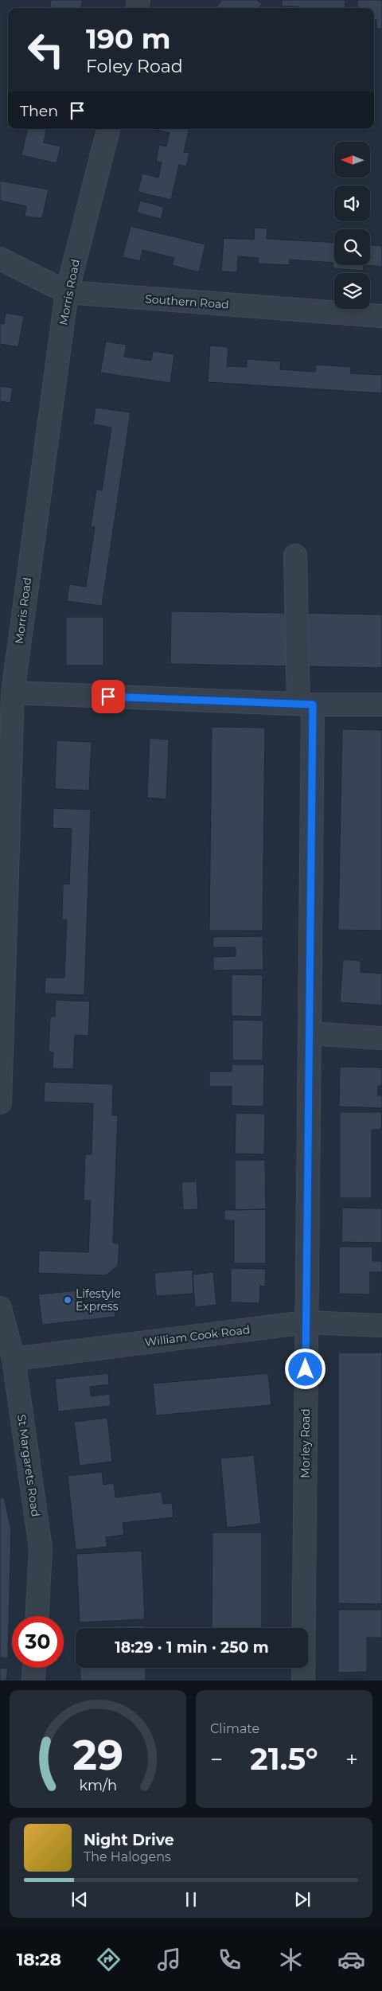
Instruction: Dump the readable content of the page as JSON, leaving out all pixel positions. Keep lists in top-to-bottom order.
{
  "streets": {
    "street": [
      "Morris Road",
      "Southern Road",
      "William Cook Road",
      "Morley Road",
      "St Margarets Road"
    ]
  },
  "crossings": [
    ["Morris Road", "Southern Road"],
    ["William Cook Road", "Morley Road"],
    ["William Cook Road", "St Margarets Road"]
  ],
  "places": ["Lifestyle Express"],
  "north": "left",
  "page": {
    "turn": ["190 m", "Foley Road"],
    "then": "Then",
    "limit": "30",
    "trip": "18:29 · 1 min · 250 m",
    "tile": "Climate",
    "heat": ["−", "21.5°", "+"],
    "song": ["Night Drive", "The Halogens"],
    "tabs": "18:28",
    "gauge": ["29", "km/h"]
  }
}
